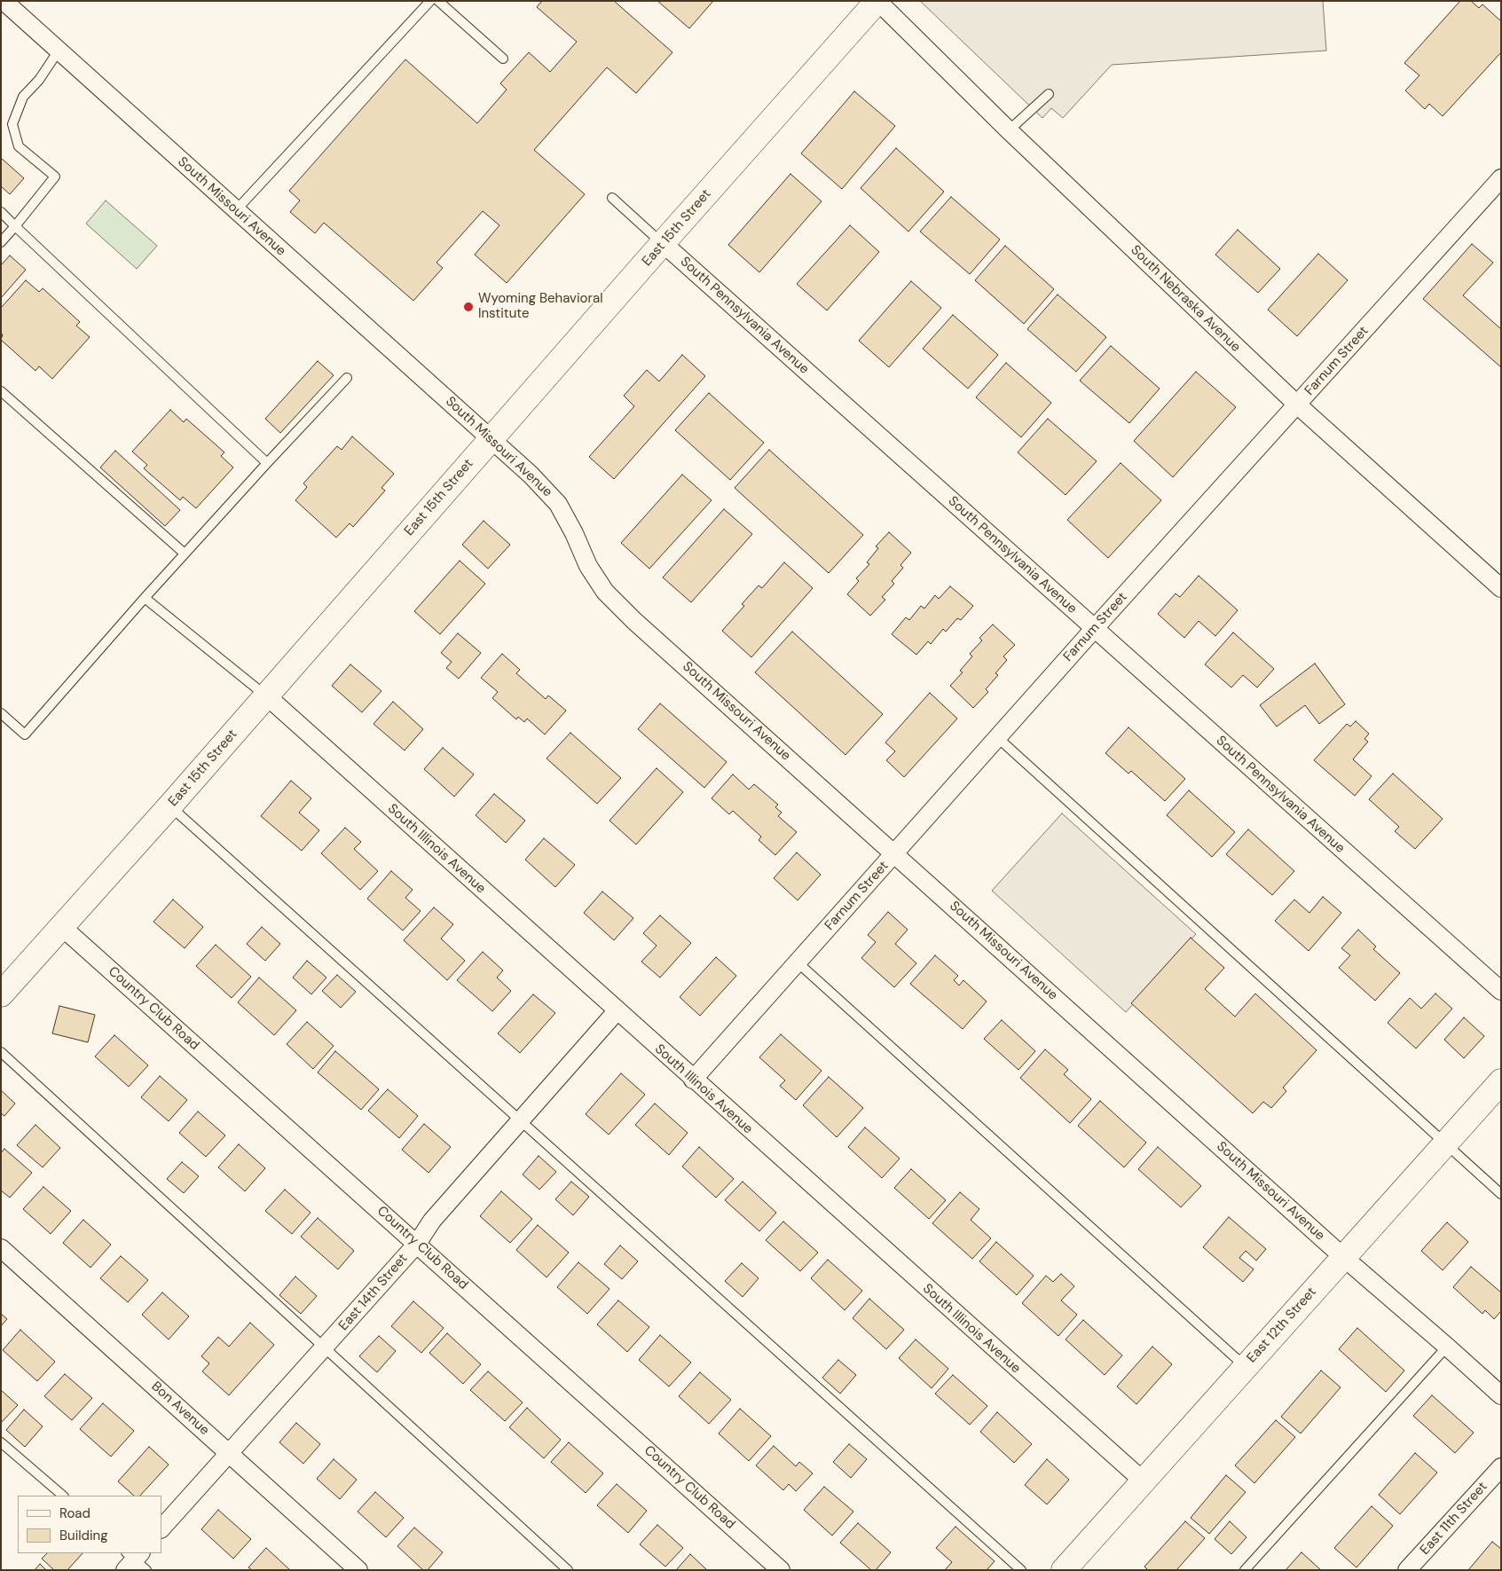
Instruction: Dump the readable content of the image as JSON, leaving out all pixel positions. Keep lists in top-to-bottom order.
{
  "streets": {
    "main road": ["East 15th Street", "East 12th Street"],
    "street": [
      "South Missouri Avenue",
      "South Nebraska Avenue",
      "South Pennsylvania Avenue",
      "Farnum Street",
      "South Illinois Avenue",
      "Country Club Road",
      "East 14th Street",
      "Bon Avenue",
      "East 11th Street"
    ]
  },
  "crossings": [
    ["South Missouri Avenue", "East 15th Street"],
    ["South Missouri Avenue", "Farnum Street"],
    ["South Missouri Avenue", "East 12th Street"],
    ["East 15th Street", "South Nebraska Avenue"],
    ["East 15th Street", "South Pennsylvania Avenue"],
    ["East 15th Street", "South Illinois Avenue"],
    ["East 15th Street", "Country Club Road"],
    ["South Nebraska Avenue", "Farnum Street"],
    ["South Pennsylvania Avenue", "Farnum Street"],
    ["Farnum Street", "South Illinois Avenue"],
    ["South Illinois Avenue", "East 14th Street"],
    ["South Illinois Avenue", "East 12th Street"],
    ["Country Club Road", "East 14th Street"],
    ["East 14th Street", "Bon Avenue"]
  ],
  "places": ["Wyoming Behavioral Institute"],
  "legend": ["Road", "Building"]
}
